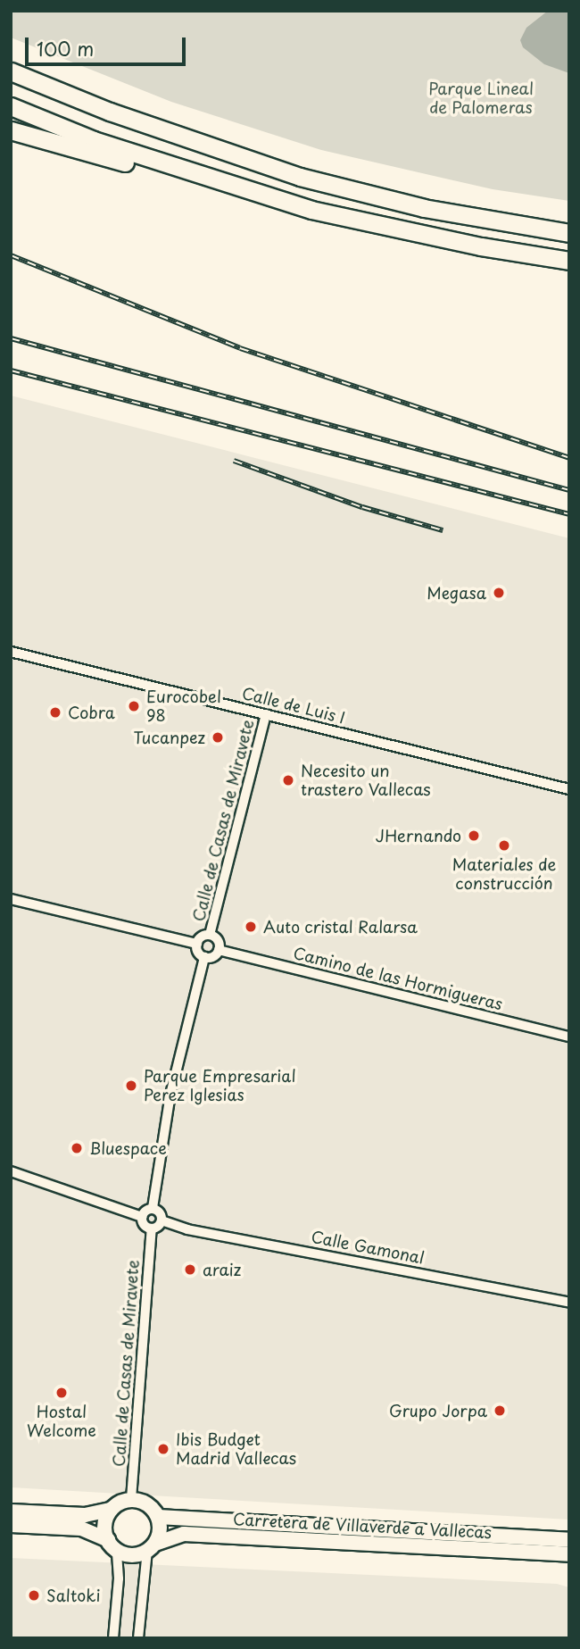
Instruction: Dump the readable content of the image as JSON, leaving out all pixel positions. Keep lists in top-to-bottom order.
{
  "streets": {
    "main road": ["Carretera de Villaverde a Vallecas"],
    "street": [
      "Calle de Luis I",
      "Calle de Casas de Miravete",
      "Camino de las Hormigueras",
      "Calle Gamonal"
    ]
  },
  "crossings": [
    ["Calle de Luis I", "Calle de Casas de Miravete"],
    ["Calle de Casas de Miravete", "Camino de las Hormigueras"],
    ["Calle de Casas de Miravete", "Calle Gamonal"],
    ["Calle de Casas de Miravete", "Carretera de Villaverde a Vallecas"]
  ],
  "parks": ["Parque Lineal de Palomeras"],
  "places": [
    "Megasa",
    "Eurocobel 98",
    "Cobra",
    "Tucanpez",
    "Necesito un trastero Vallecas",
    "JHernando",
    "Materiales de construcción",
    "Auto cristal Ralarsa",
    "Parque Empresarial Perez Iglesias",
    "Bluespace",
    "araiz",
    "Hostal Welcome",
    "Grupo Jorpa",
    "Ibis Budget Madrid Vallecas",
    "Saltoki"
  ],
  "scale_bar": "100 m"
}
